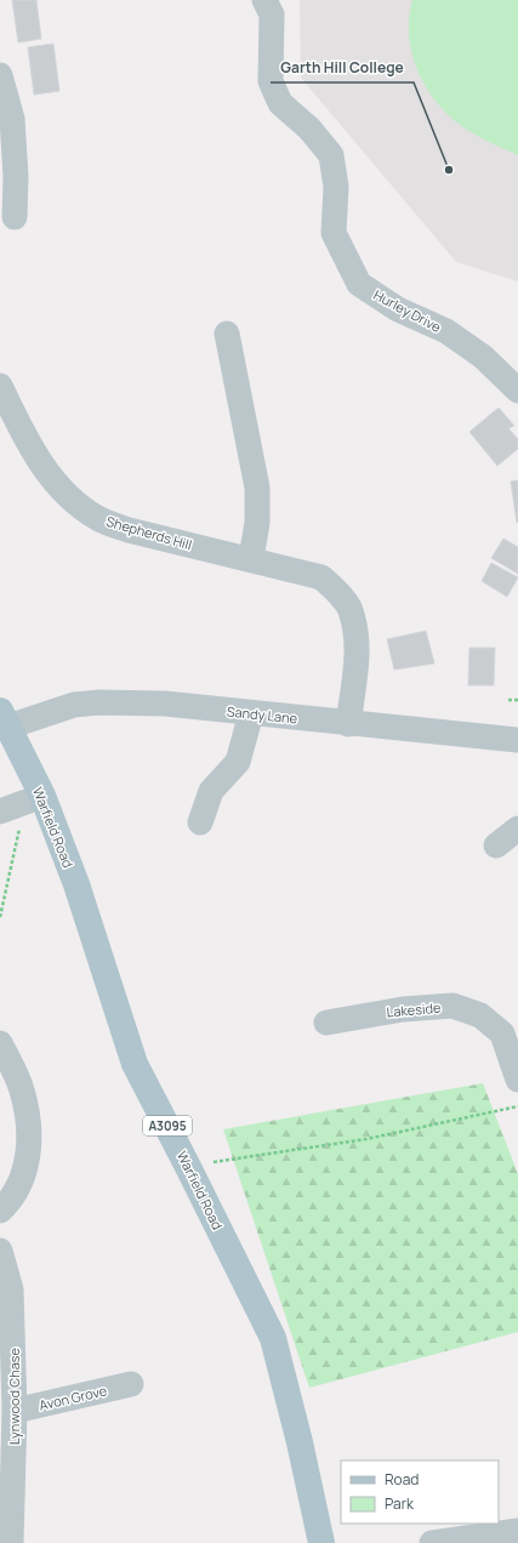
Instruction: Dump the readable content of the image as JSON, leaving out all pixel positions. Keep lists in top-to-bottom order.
{
  "streets": {
    "main road": ["Warfield Road", "A3095"],
    "street": [
      "Hurley Drive",
      "Shepherds Hill",
      "Sandy Lane",
      "Lakeside",
      "Lynwood Chase",
      "Avon Grove"
    ]
  },
  "crossings": [
    ["Shepherds Hill", "Sandy Lane"],
    ["Sandy Lane", "Warfield Road"],
    ["Lynwood Chase", "Avon Grove"]
  ],
  "places": ["Garth Hill College"],
  "legend": ["Road", "Park"]
}
